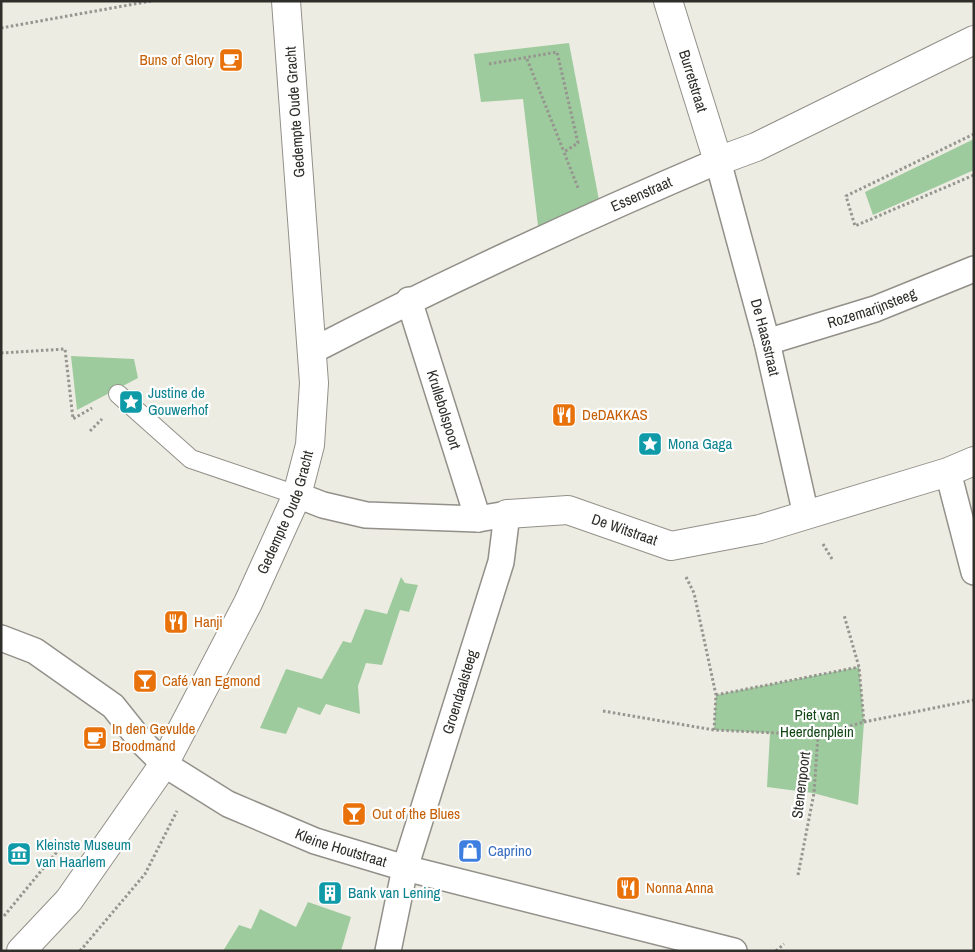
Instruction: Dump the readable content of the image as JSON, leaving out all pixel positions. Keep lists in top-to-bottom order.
{
  "streets": {
    "street": [
      "Burretstraat",
      "Gedempte Oude Gracht",
      "Essenstraat",
      "Rozemarijnsteeg",
      "De Haasstraat",
      "Krullebolspoort",
      "De Witstraat",
      "Groendaalsteeg",
      "Kleine Houtstraat"
    ],
    "path": ["Stenenpoort"]
  },
  "crossings": [
    ["Burretstraat", "Essenstraat"],
    ["Burretstraat", "De Haasstraat"],
    ["Gedempte Oude Gracht", "Essenstraat"],
    ["Gedempte Oude Gracht", "De Witstraat"],
    ["Gedempte Oude Gracht", "Kleine Houtstraat"],
    ["Essenstraat", "De Haasstraat"],
    ["Essenstraat", "Krullebolspoort"],
    ["Rozemarijnsteeg", "De Haasstraat"],
    ["De Haasstraat", "De Witstraat"],
    ["Krullebolspoort", "De Witstraat"],
    ["De Witstraat", "Groendaalsteeg"],
    ["Groendaalsteeg", "Kleine Houtstraat"]
  ],
  "parks": ["Piet van Heerdenplein"],
  "places": {
    "cafe": ["Buns of Glory", "In den Gevulde Broodmand"],
    "place": ["Justine de Gouwerhof", "Mona Gaga"],
    "restaurant": ["DeDAKKAS", "Hanji", "Nonna Anna"],
    "bar": ["Café van Egmond", "Out of the Blues"],
    "shop": ["Caprino"],
    "museum": ["Kleinste Museum van Haarlem"],
    "building": ["Bank van Lening"]
  }
}
